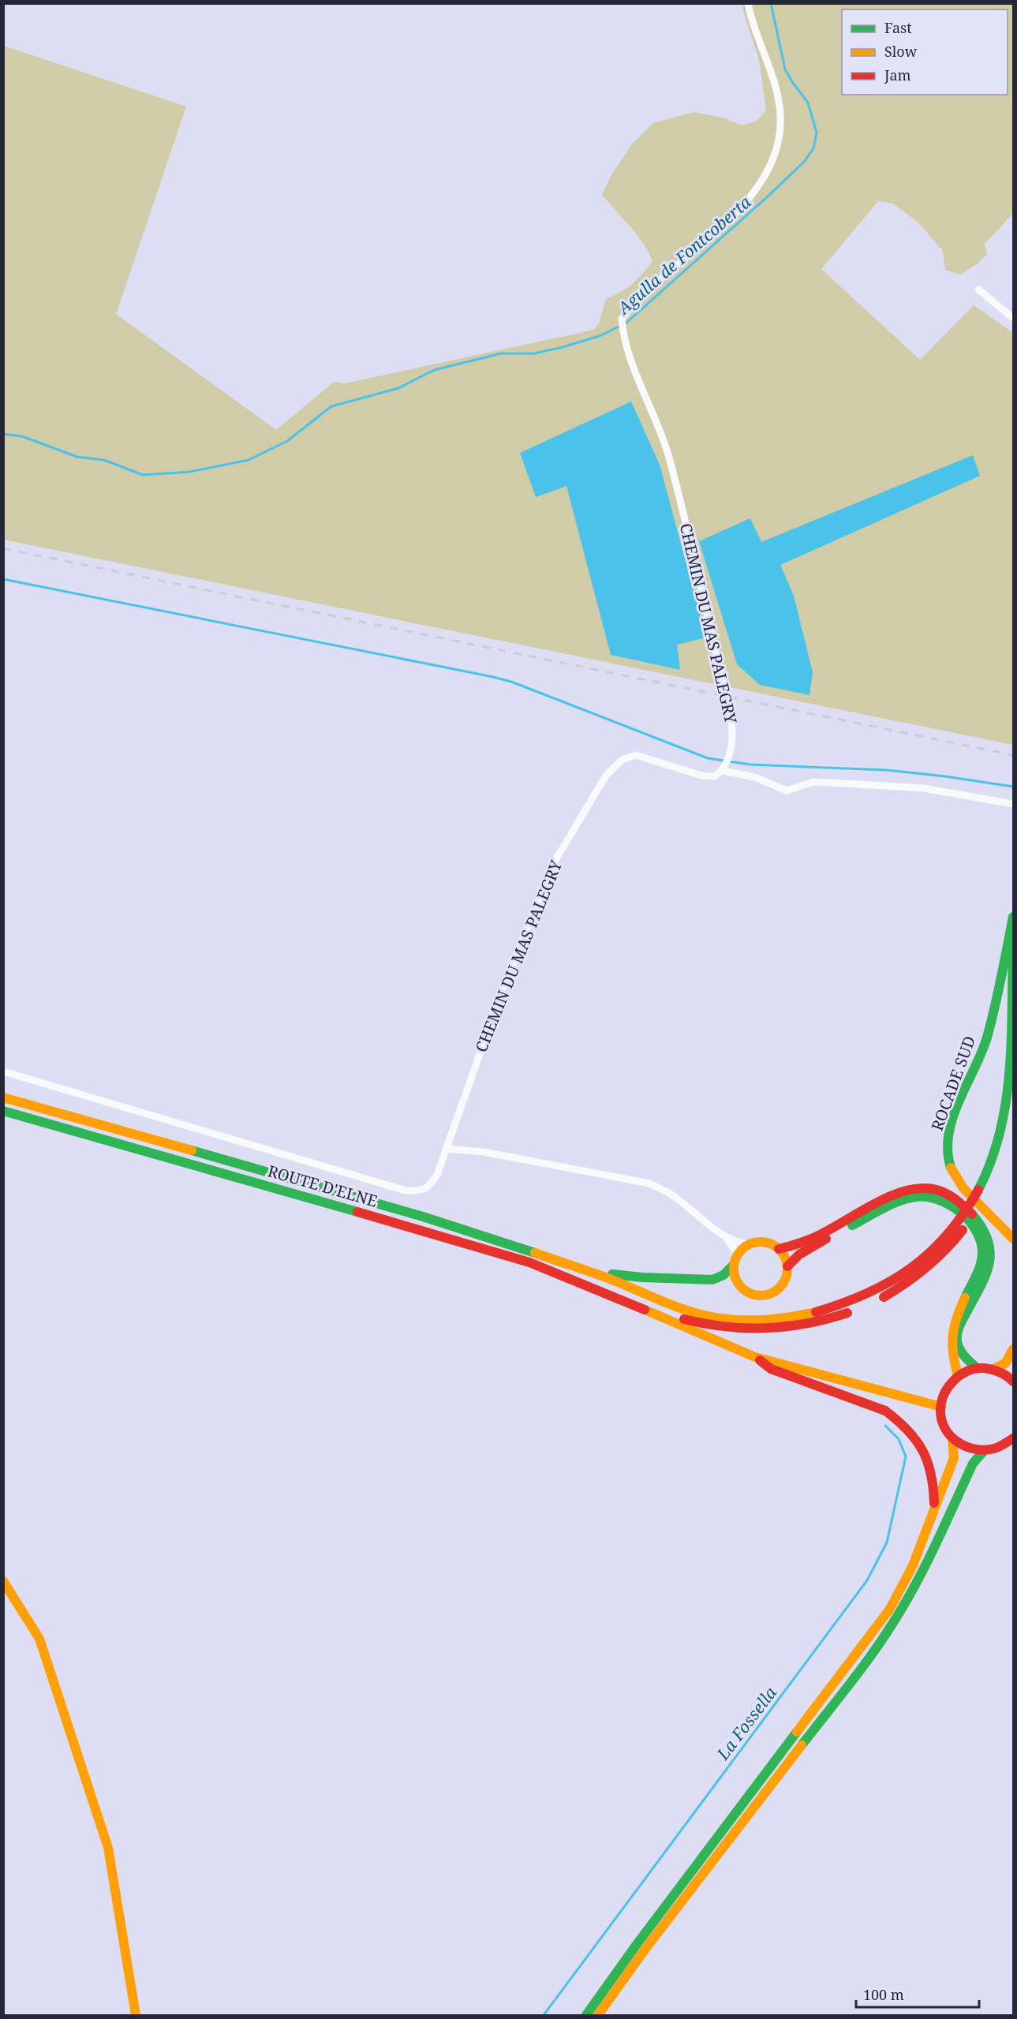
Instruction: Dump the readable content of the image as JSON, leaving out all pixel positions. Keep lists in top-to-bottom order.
{
  "streets": {
    "main road": ["ROCADE SUD", "ROUTE D'ELNE"],
    "street": ["CHEMIN DU MAS PALEGRY"]
  },
  "water": ["Agulla de Fontcoberta", "La Fossella"],
  "legend": ["Fast", "Slow", "Jam"],
  "scale_bar": "100 m"
}
